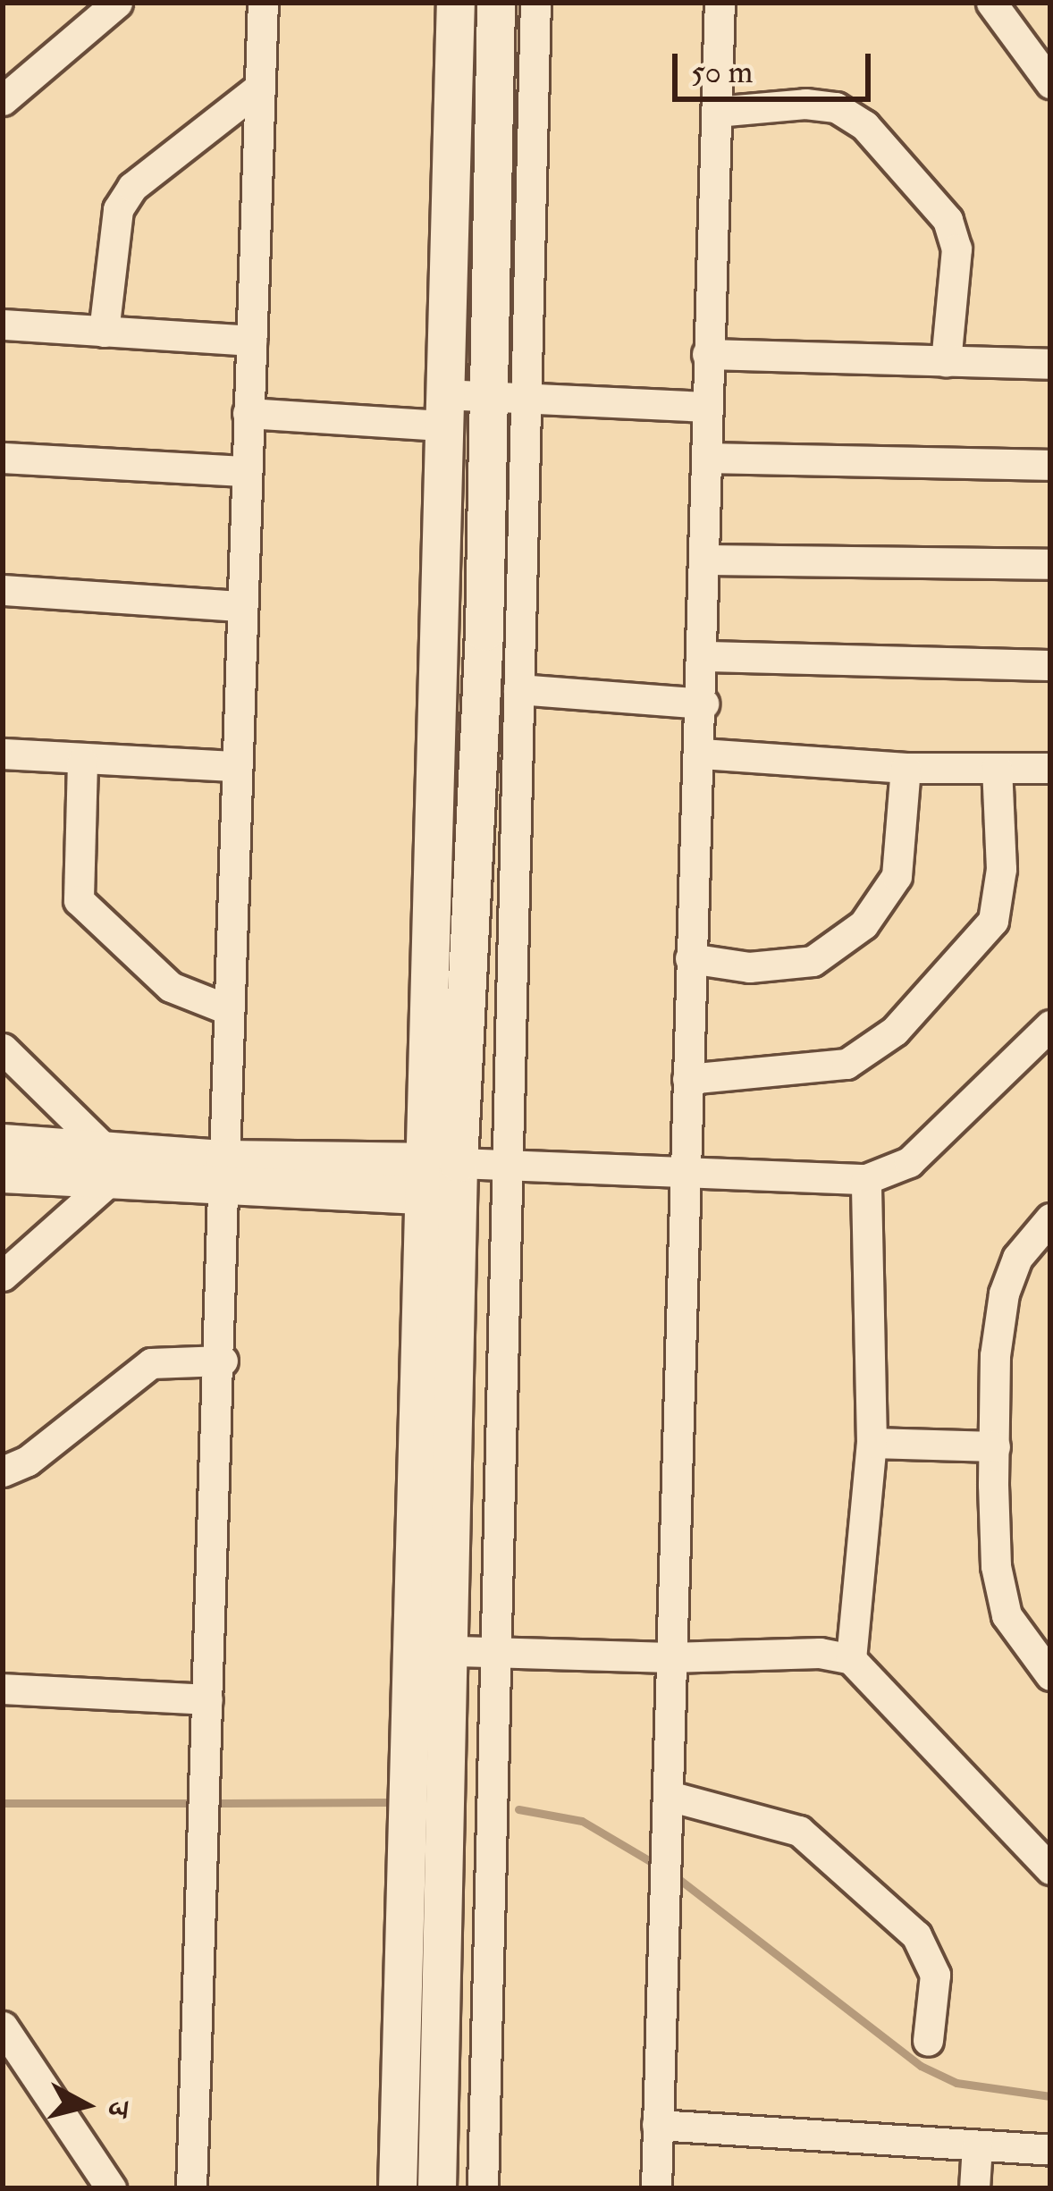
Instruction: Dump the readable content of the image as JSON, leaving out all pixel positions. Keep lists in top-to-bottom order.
{
  "scale_bar": "50 m",
  "north": "right"
}
